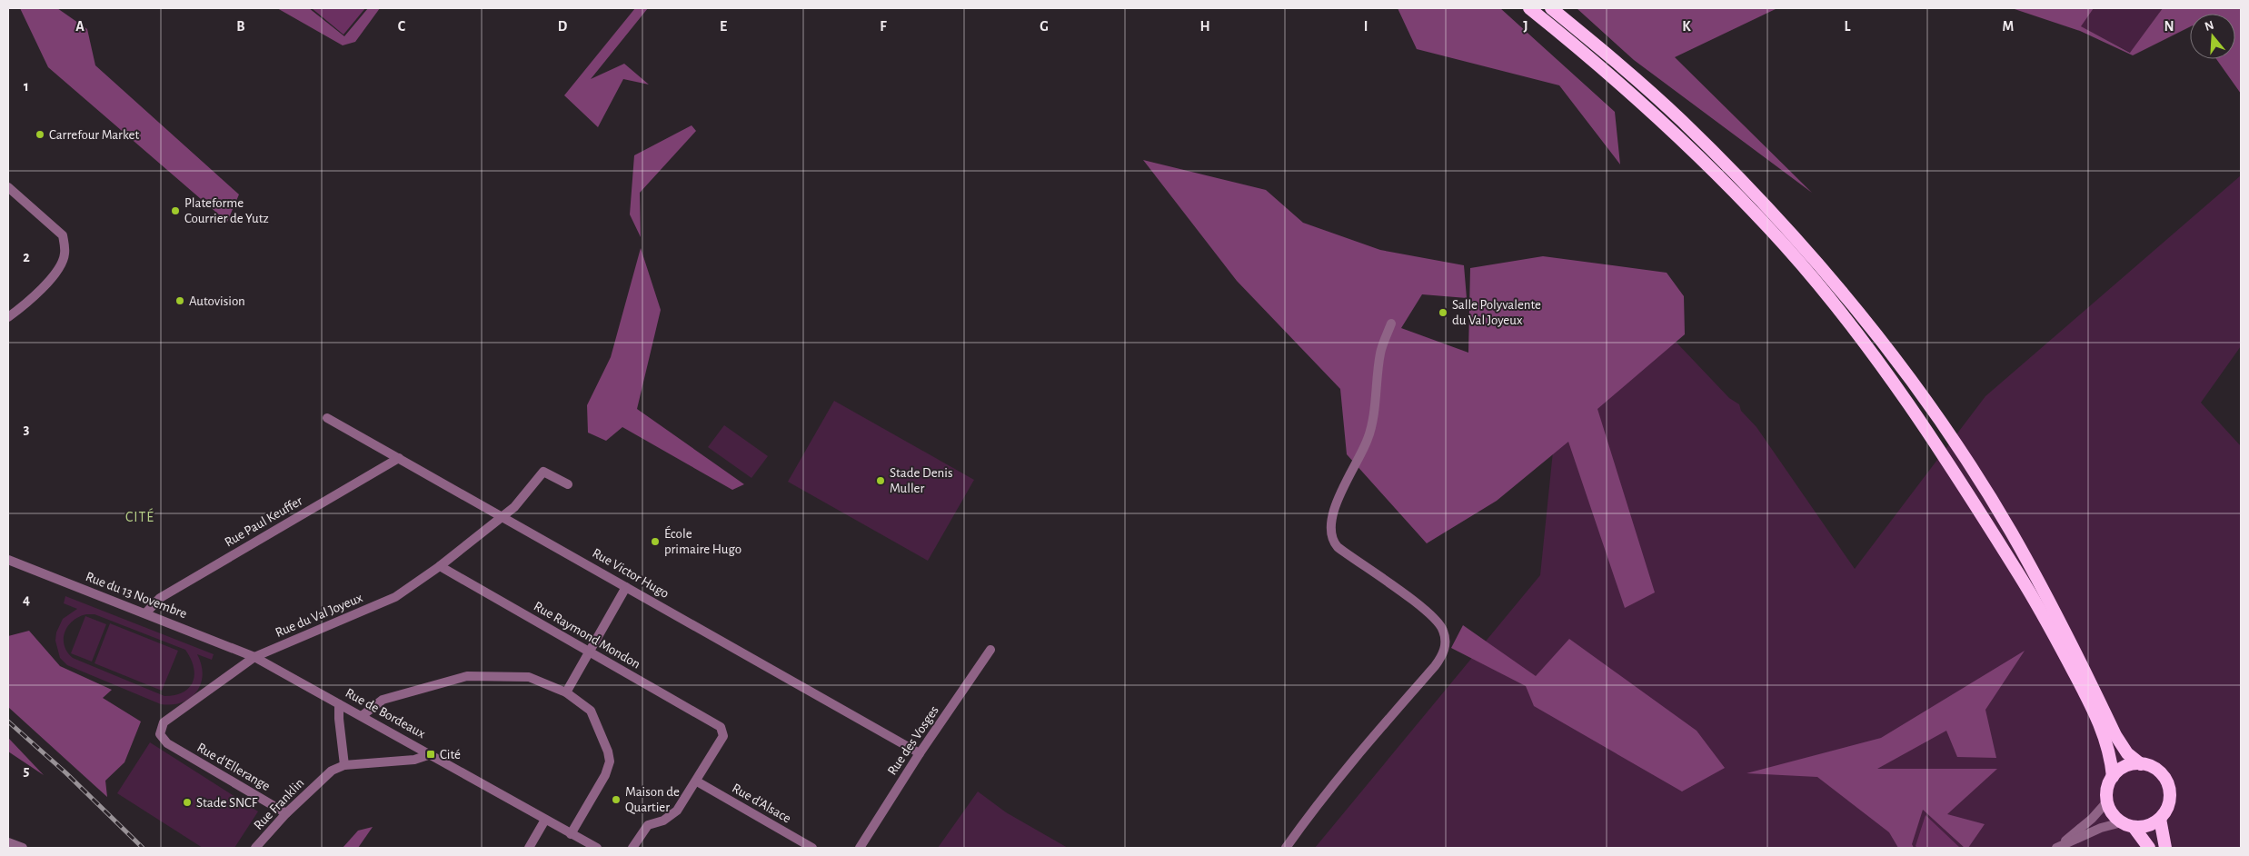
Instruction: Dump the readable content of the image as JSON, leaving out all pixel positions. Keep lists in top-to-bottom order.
{
  "streets": {
    "street": [
      "Rue Paul Keuffer",
      "Rue Victor Hugo",
      "Rue du 13 Novembre",
      "Rue du Val Joyeux",
      "Rue Raymond Mondon",
      "Rue de Bordeaux",
      "Rue des Vosges",
      "Rue d'Ellerange",
      "Rue d'Alsace",
      "Rue Franklin"
    ]
  },
  "crossings": [
    ["Rue Paul Keuffer", "Rue Victor Hugo"],
    ["Rue Paul Keuffer", "Rue du 13 Novembre"],
    ["Rue Victor Hugo", "Rue du Val Joyeux"],
    ["Rue Victor Hugo", "Rue des Vosges"],
    ["Rue du 13 Novembre", "Rue du Val Joyeux"],
    ["Rue du 13 Novembre", "Rue de Bordeaux"],
    ["Rue du Val Joyeux", "Rue Raymond Mondon"],
    ["Rue du Val Joyeux", "Rue de Bordeaux"],
    ["Rue du Val Joyeux", "Rue d'Ellerange"],
    ["Rue Raymond Mondon", "Rue d'Alsace"],
    ["Rue d'Ellerange", "Rue Franklin"]
  ],
  "districts": ["CITÉ"],
  "places": {
    "other": [
      "Carrefour Market",
      "Plateforme Courrier de Yutz",
      "Autovision",
      "Salle Polyvalente du Val Joyeux",
      "Stade Denis Muller",
      "École primaire Hugo",
      "Maison de Quartier",
      "Stade SNCF"
    ],
    "transit": ["Cité"]
  },
  "north": "top",
  "grid": {
    "columns": [
      "A",
      "B",
      "C",
      "D",
      "E",
      "F",
      "G",
      "H",
      "I",
      "J",
      "K",
      "L",
      "M",
      "N"
    ],
    "rows": [
      "1",
      "2",
      "3",
      "4",
      "5"
    ]
  }
}
